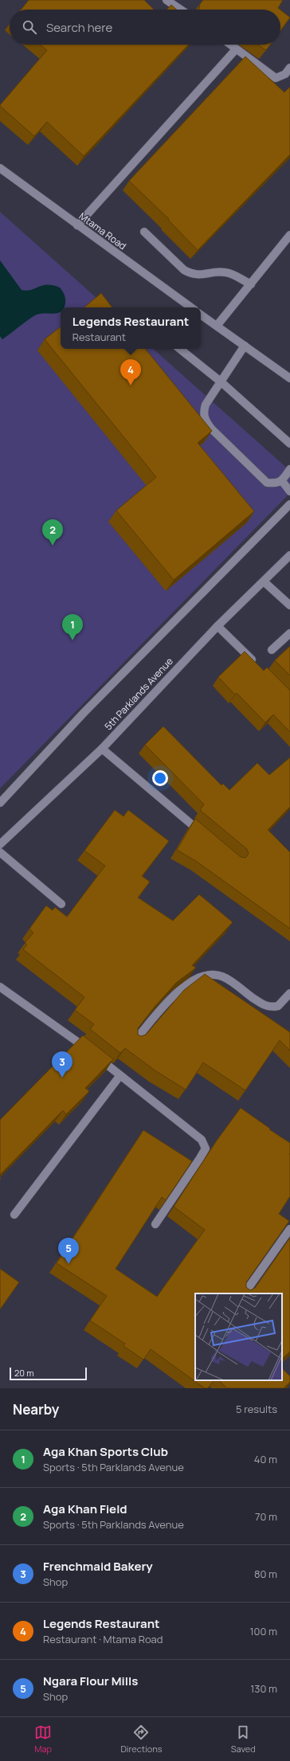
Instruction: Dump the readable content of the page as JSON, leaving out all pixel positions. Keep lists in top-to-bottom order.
{
  "streets": {
    "street": ["Mtama Road", "5th Parklands Avenue"]
  },
  "scale_bar": "20 m",
  "page": {
    "search": "Search here",
    "popup": ["Legends Restaurant", "Restaurant"],
    "pins": [
      "4",
      "2",
      "1",
      "3",
      "5"
    ],
    "scale": "20 m",
    "heading": ["Nearby", "5 results"],
    "list": [
      {
        "mark": "1",
        "name": "Aga Khan Sports Club",
        "note": "Sports · 5th Parklands Avenue",
        "value": "40 m"
      },
      {
        "mark": "2",
        "name": "Aga Khan Field",
        "note": "Sports · 5th Parklands Avenue",
        "value": "70 m"
      },
      {
        "mark": "3",
        "name": "Frenchmaid Bakery",
        "note": "Shop",
        "value": "80 m"
      },
      {
        "mark": "4",
        "name": "Legends Restaurant",
        "note": "Restaurant · Mtama Road",
        "value": "100 m"
      },
      {
        "mark": "5",
        "name": "Ngara Flour Mills",
        "note": "Shop",
        "value": "130 m"
      }
    ],
    "nav": ["Map", "Directions", "Saved"]
  }
}
